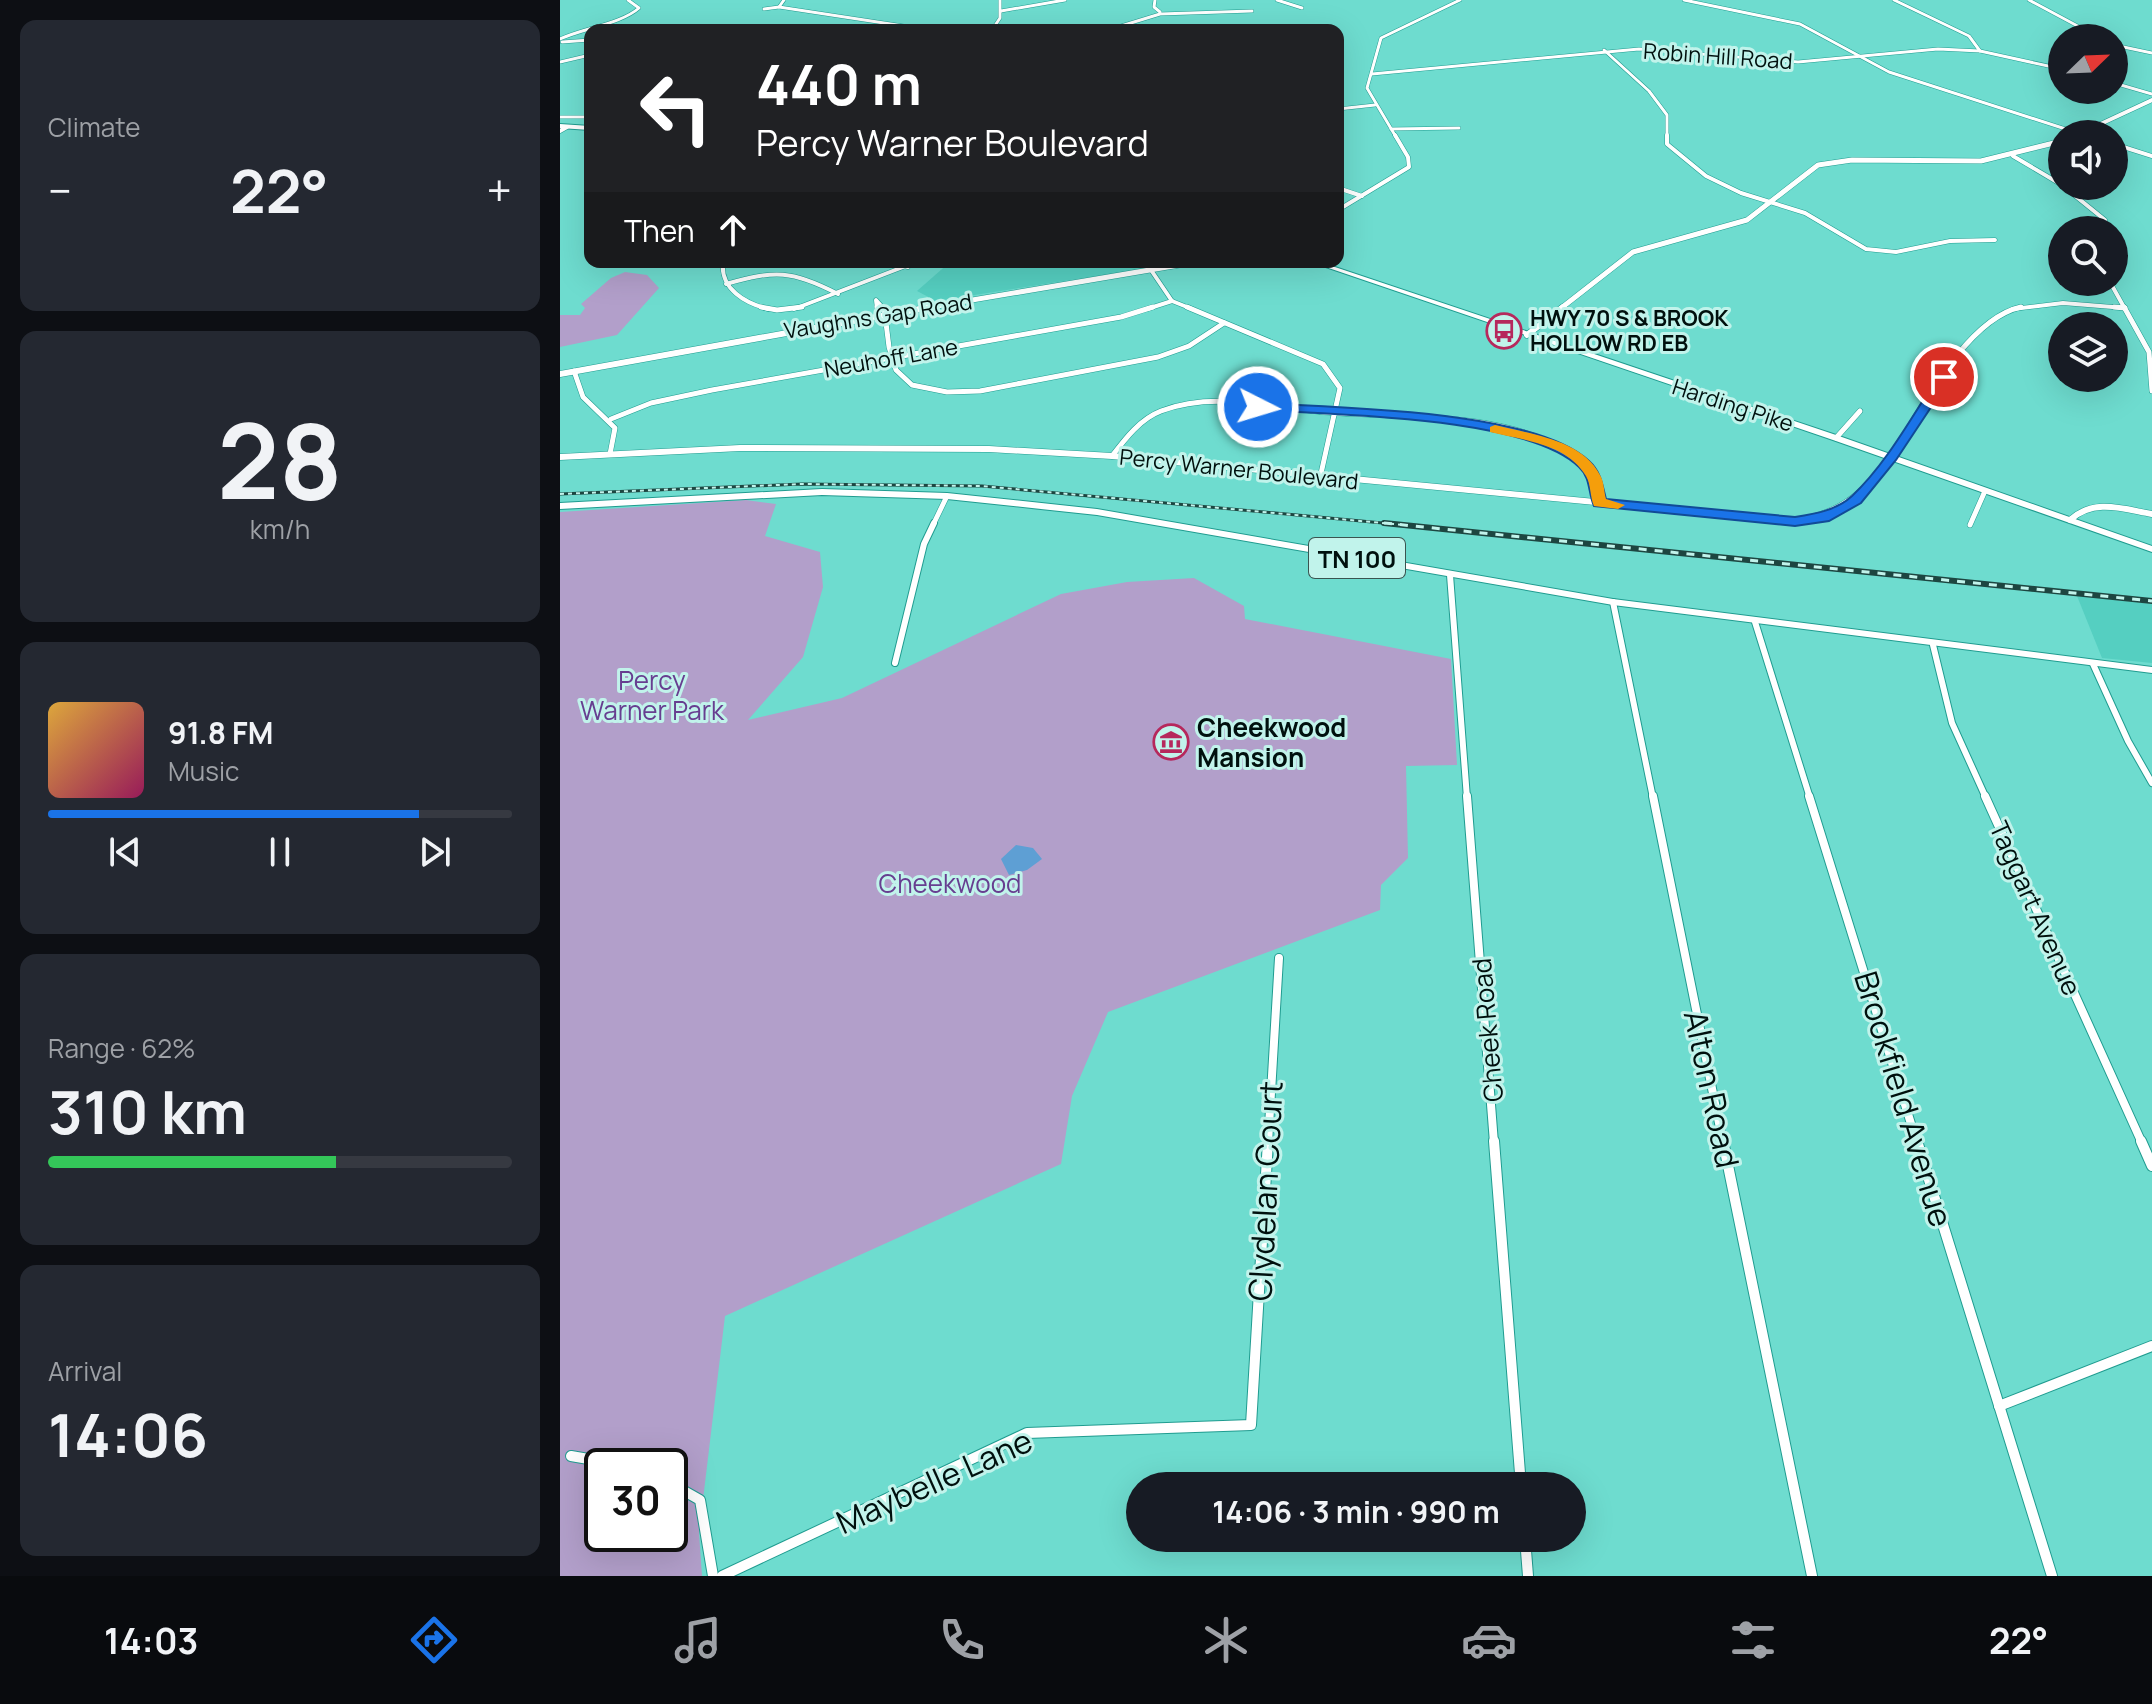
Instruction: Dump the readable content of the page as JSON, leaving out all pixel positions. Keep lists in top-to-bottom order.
{
  "streets": {
    "main road": ["Harding Pike", "TN 100"],
    "street": [
      "Robin Hill Road",
      "Vaughns Gap Road",
      "Neuhoff Lane",
      "Percy Warner Boulevard",
      "Taggart Avenue",
      "Cheek Road",
      "Alton Road",
      "Brookfield Avenue",
      "Clydelan Court",
      "Maybelle Lane"
    ]
  },
  "crossings": [
    ["Harding Pike", "Percy Warner Boulevard"],
    ["TN 100", "Taggart Avenue"],
    ["TN 100", "Cheek Road"],
    ["TN 100", "Alton Road"],
    ["TN 100", "Brookfield Avenue"],
    ["Clydelan Court", "Maybelle Lane"]
  ],
  "parks": ["Percy Warner Park", "Cheekwood"],
  "places": {
    "bus stop": ["HWY 70 S & BROOK HOLLOW RD EB"],
    "museum": ["Cheekwood Mansion"]
  },
  "north": "top right",
  "page": {
    "tile": [
      "Climate",
      ["28", "km/h"],
      ["Range · 62%", "310 km"],
      ["Arrival", "14:06"]
    ],
    "turn": ["440 m", "Percy Warner Boulevard"],
    "heat": ["−", "22°", "+"],
    "then": "Then",
    "song": ["91.8 FM", "Music"],
    "limit": "30",
    "trip": "14:06 · 3 min · 990 m",
    "tabs": ["14:03", "22°"]
  }
}
